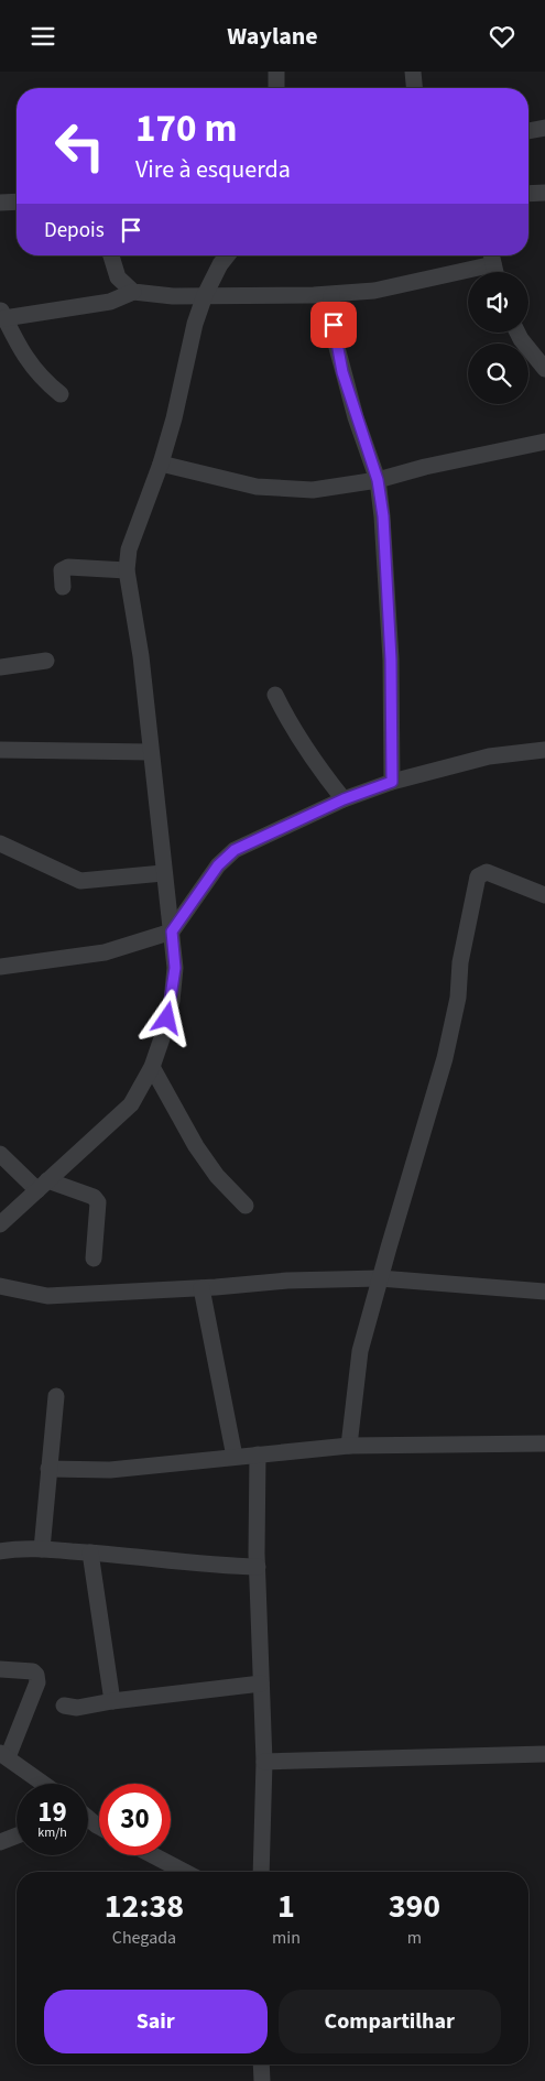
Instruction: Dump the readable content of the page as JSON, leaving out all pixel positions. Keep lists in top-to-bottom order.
{
  "page": {
    "header": "Waylane",
    "turn": ["170 m", "Vire à esquerda"],
    "then": "Depois",
    "speed": "19 km/h",
    "limit": "30",
    "eta": [
      "12:38",
      "Chegada",
      "1",
      "min",
      "390",
      "m"
    ],
    "buttons": ["Sair", "Compartilhar"]
  }
}
